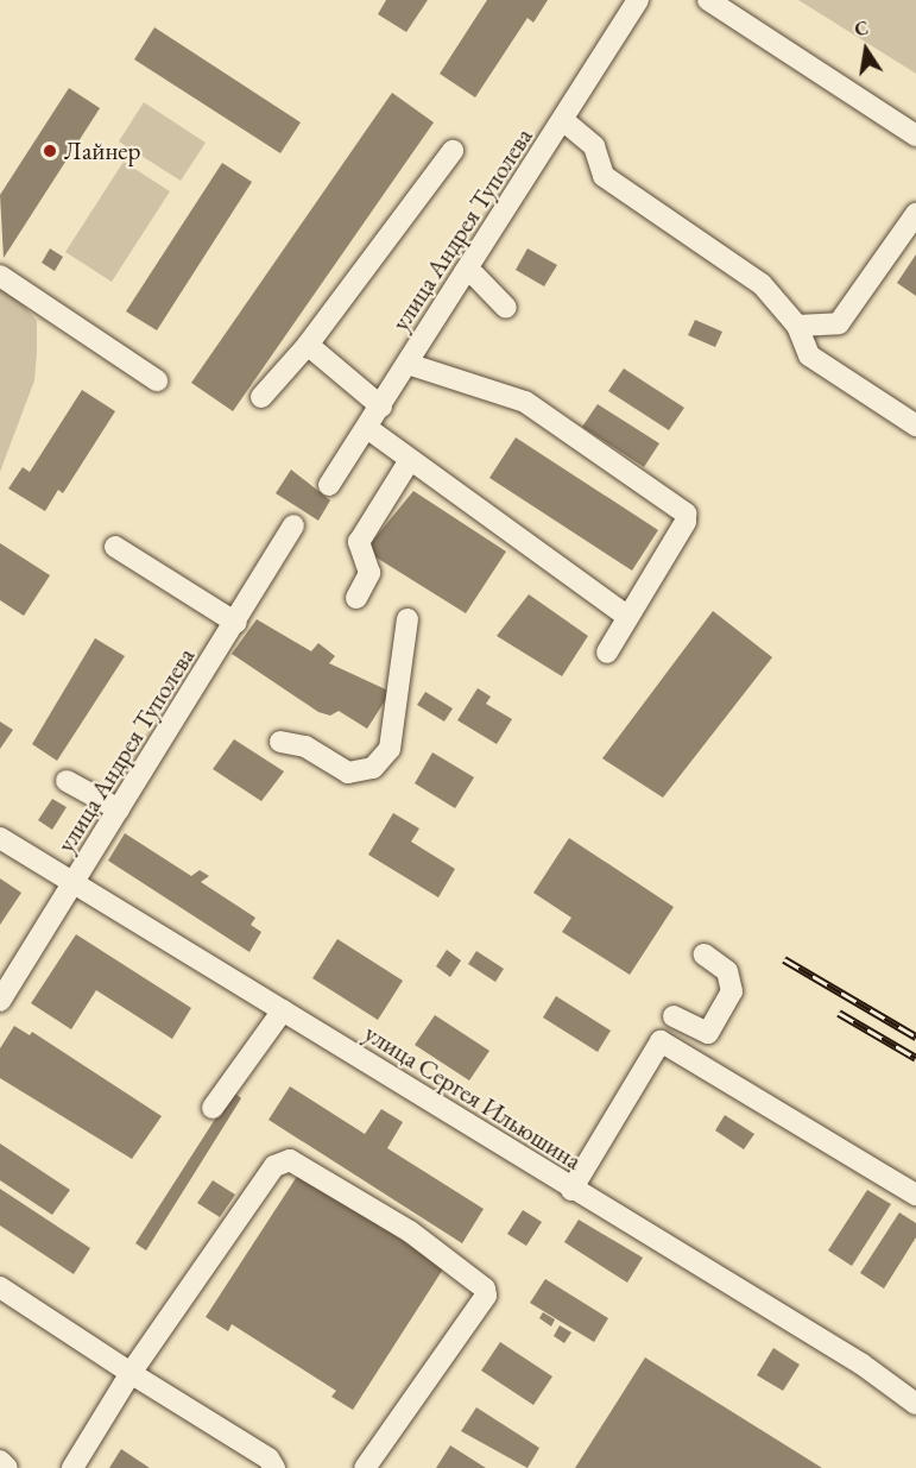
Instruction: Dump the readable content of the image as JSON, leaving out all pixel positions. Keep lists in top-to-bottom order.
{
  "streets": {
    "street": ["улица Андрея Туполева", "улица Сергея Ильюшина"]
  },
  "crossings": [
    ["улица Андрея Туполева", "улица Сергея Ильюшина"]
  ],
  "places": ["Лайнер"],
  "north": "top"
}
